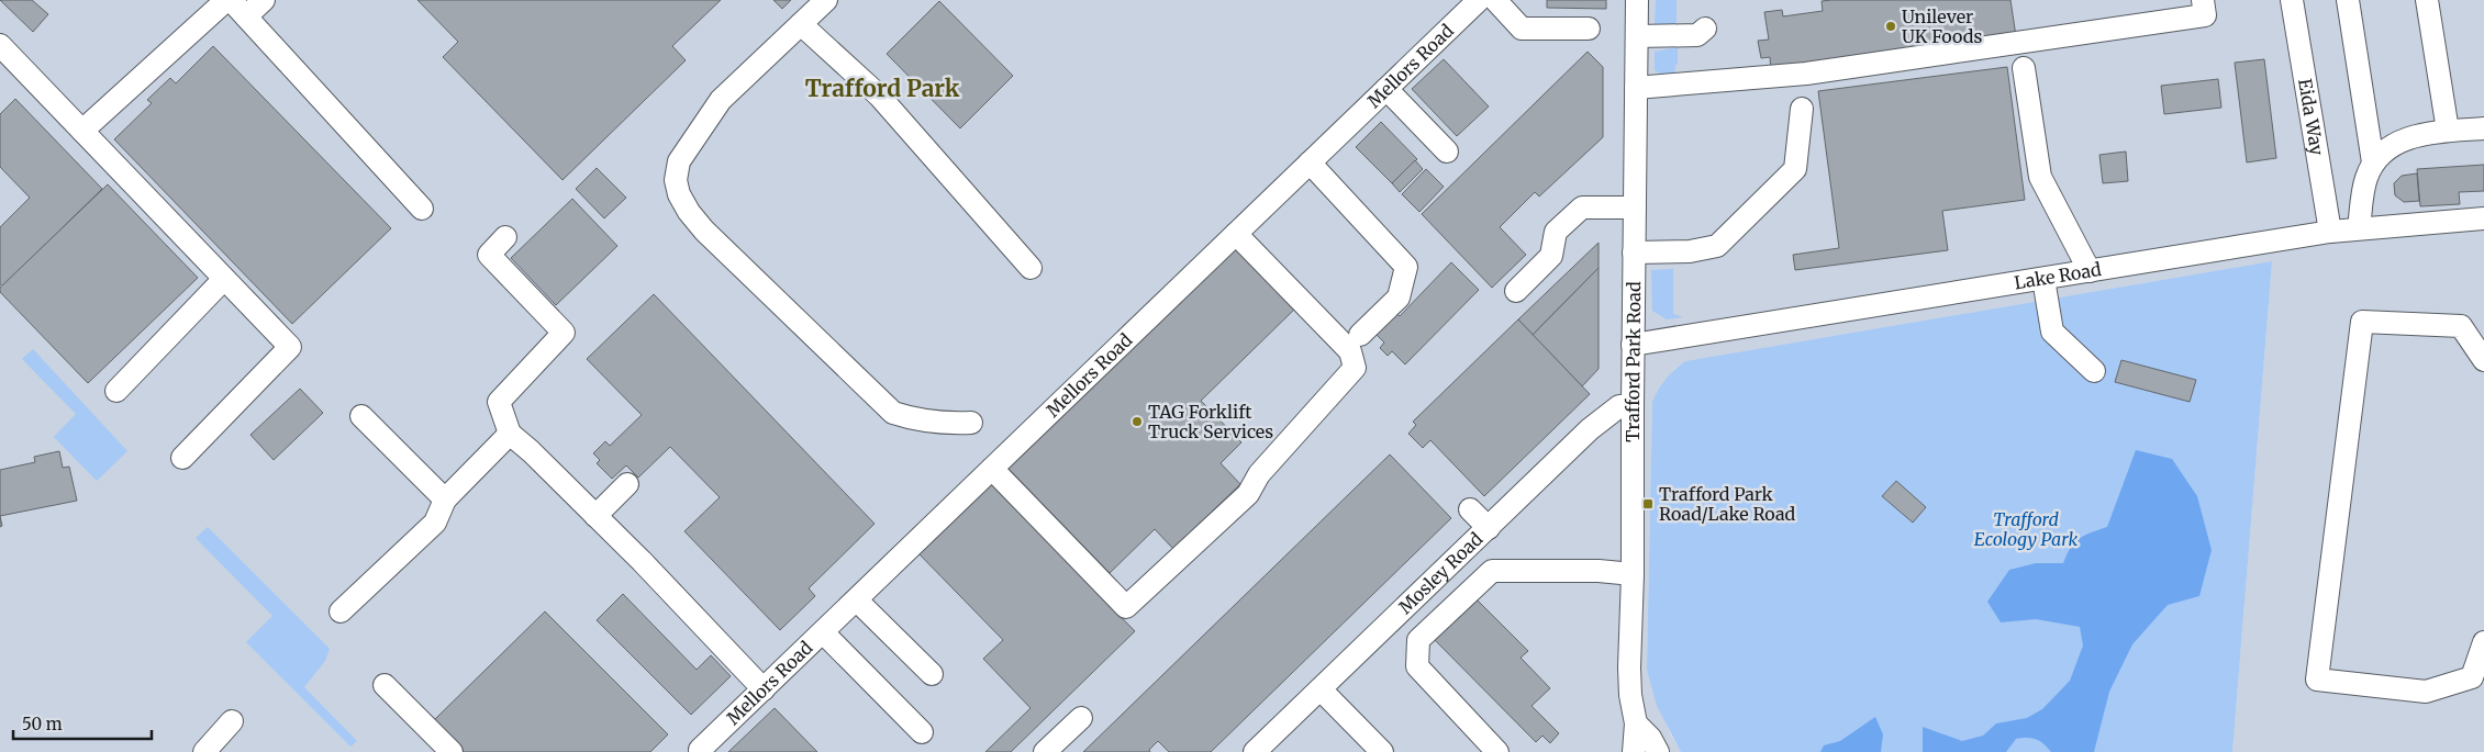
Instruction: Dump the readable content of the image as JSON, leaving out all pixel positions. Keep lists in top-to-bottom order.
{
  "streets": {
    "street": [
      "Mellors Road",
      "Eida Way",
      "Lake Road",
      "Trafford Park Road",
      "Mosley Road"
    ]
  },
  "crossings": [
    ["Eida Way", "Lake Road"],
    ["Lake Road", "Trafford Park Road"],
    ["Trafford Park Road", "Mosley Road"]
  ],
  "districts": ["Trafford Park"],
  "parks": ["Trafford Ecology Park"],
  "places": {
    "other": ["Unilever UK Foods", "TAG Forklift Truck Services"],
    "transit": ["Trafford Park Road/Lake Road"]
  },
  "scale_bar": "50 m"
}
